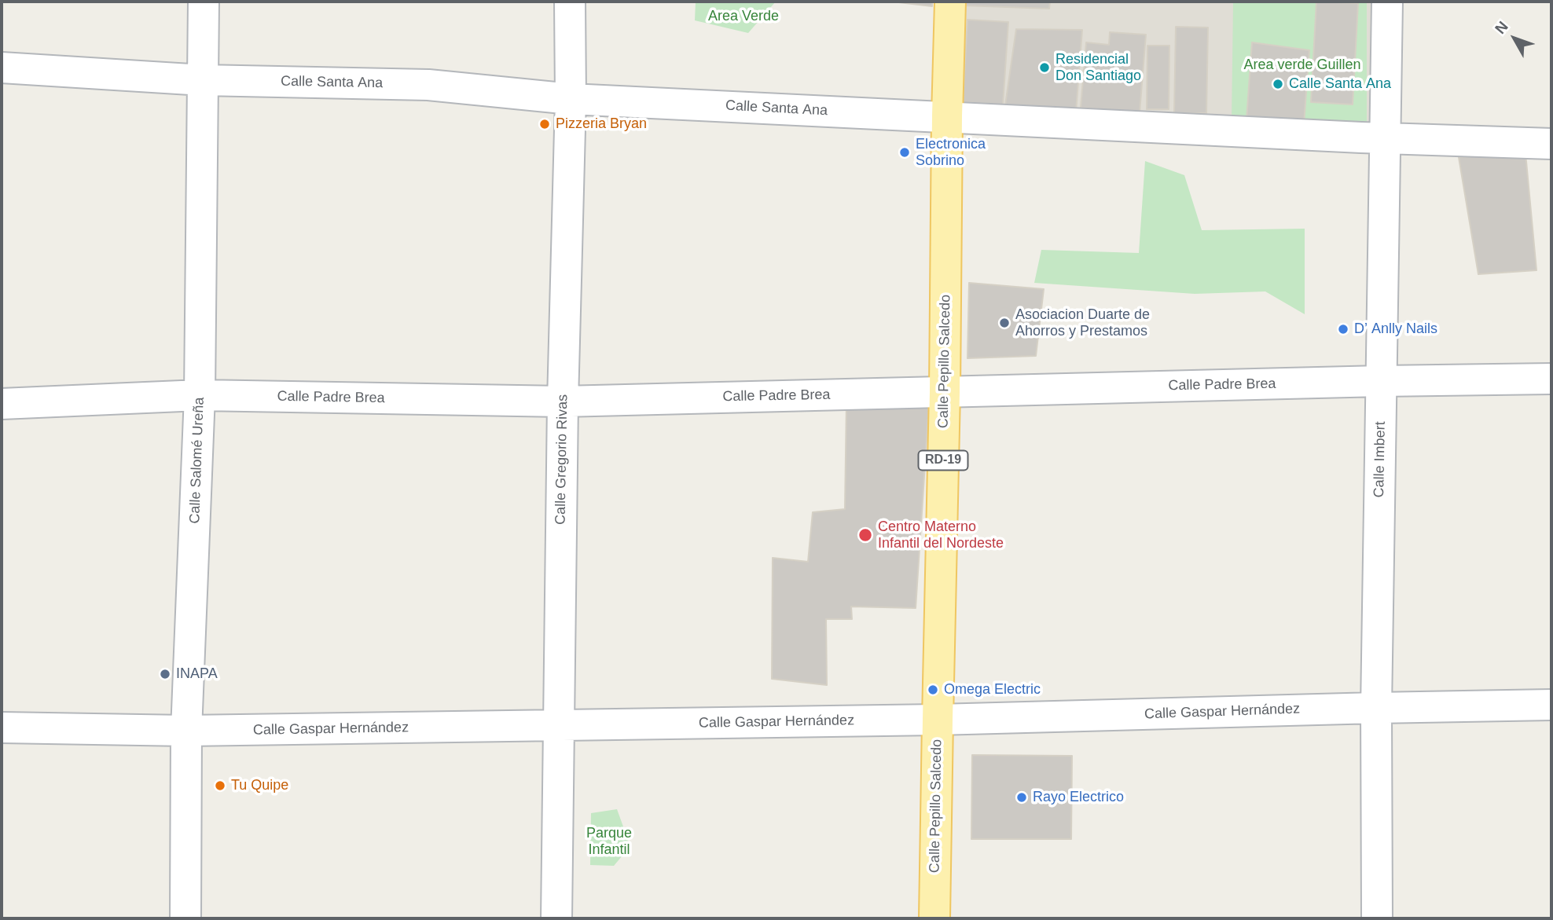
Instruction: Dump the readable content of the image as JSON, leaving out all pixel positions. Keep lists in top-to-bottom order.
{
  "streets": {
    "main road": ["Calle Pepillo Salcedo", "RD-19"],
    "street": [
      "Calle Santa Ana",
      "Calle Padre Brea",
      "Calle Gregorio Rivas",
      "Calle Imbert",
      "Calle Salomé Ureña",
      "Calle Gaspar Hernández"
    ]
  },
  "crossings": [
    ["Calle Santa Ana", "Calle Pepillo Salcedo"],
    ["Calle Santa Ana", "Calle Gregorio Rivas"],
    ["Calle Santa Ana", "Calle Imbert"],
    ["Calle Santa Ana", "Calle Salomé Ureña"],
    ["Calle Pepillo Salcedo", "Calle Padre Brea"],
    ["Calle Pepillo Salcedo", "Calle Gaspar Hernández"],
    ["Calle Padre Brea", "Calle Gregorio Rivas"],
    ["Calle Padre Brea", "Calle Imbert"],
    ["Calle Padre Brea", "Calle Salomé Ureña"],
    ["Calle Gregorio Rivas", "Calle Gaspar Hernández"],
    ["Calle Imbert", "Calle Gaspar Hernández"],
    ["Calle Salomé Ureña", "Calle Gaspar Hernández"]
  ],
  "parks": ["Area Verde", "Area verde Guillen", "Parque Infantil"],
  "places": [
    "Residencial Don Santiago",
    "Calle Santa Ana",
    "Pizzeria Bryan",
    "Electronica Sobrino",
    "Asociacion Duarte de Ahorros y Prestamos",
    "D’ Anlly Nails",
    "Centro Materno Infantil del Nordeste",
    "INAPA",
    "Omega Electric",
    "Tu Quipe",
    "Rayo Electrico"
  ],
  "north": "top left"
}
